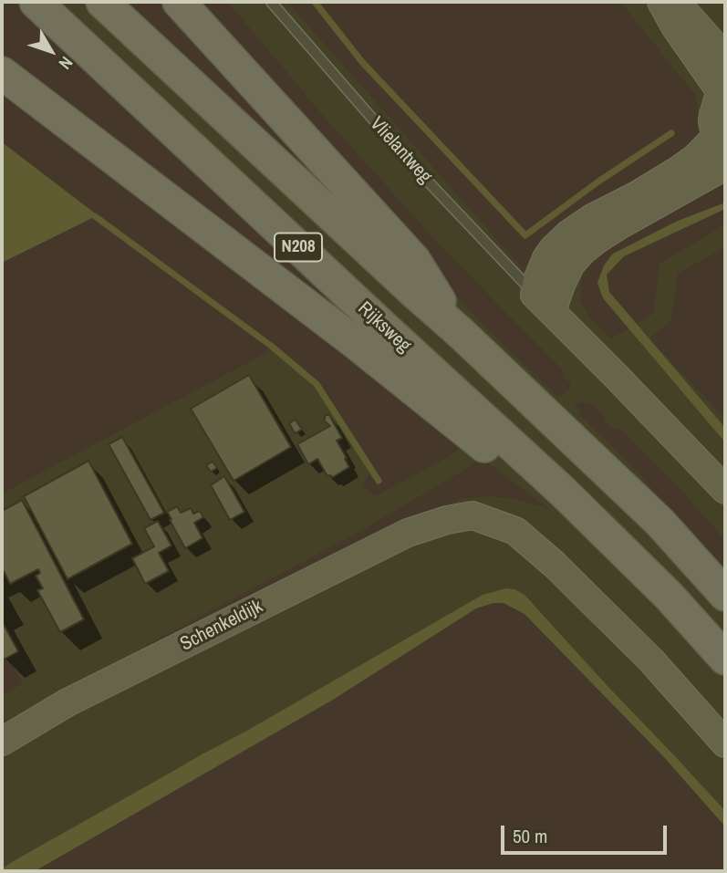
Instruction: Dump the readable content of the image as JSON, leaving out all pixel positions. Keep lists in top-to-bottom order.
{
  "streets": {
    "main road": [
      "Vlielantweg",
      "N208",
      "Rijksweg",
      "Schenkeldijk"
    ]
  },
  "crossings": [
    ["N208", "Rijksweg"]
  ],
  "scale_bar": "50 m",
  "north": "bottom right"
}
